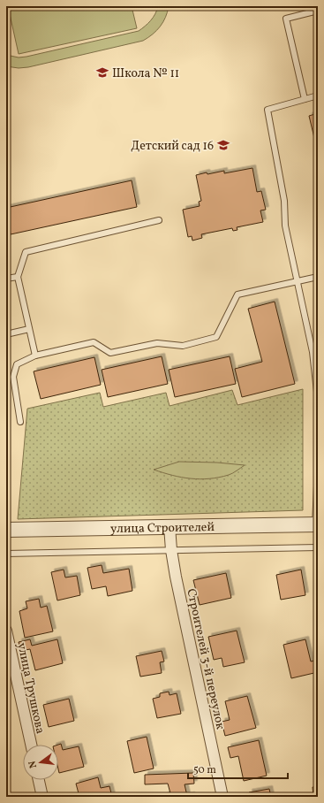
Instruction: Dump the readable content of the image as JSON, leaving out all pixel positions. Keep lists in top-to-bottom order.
{
  "streets": {
    "street": ["улица Строителей", "Строителей 3-й переулок", "улица Трушкова"]
  },
  "crossings": [
    ["улица Строителей", "Строителей 3-й переулок"]
  ],
  "places": {
    "school or university": ["Школа № 11", "Детский сад 16"]
  },
  "scale_bar": "50 m",
  "north": "left"
}
